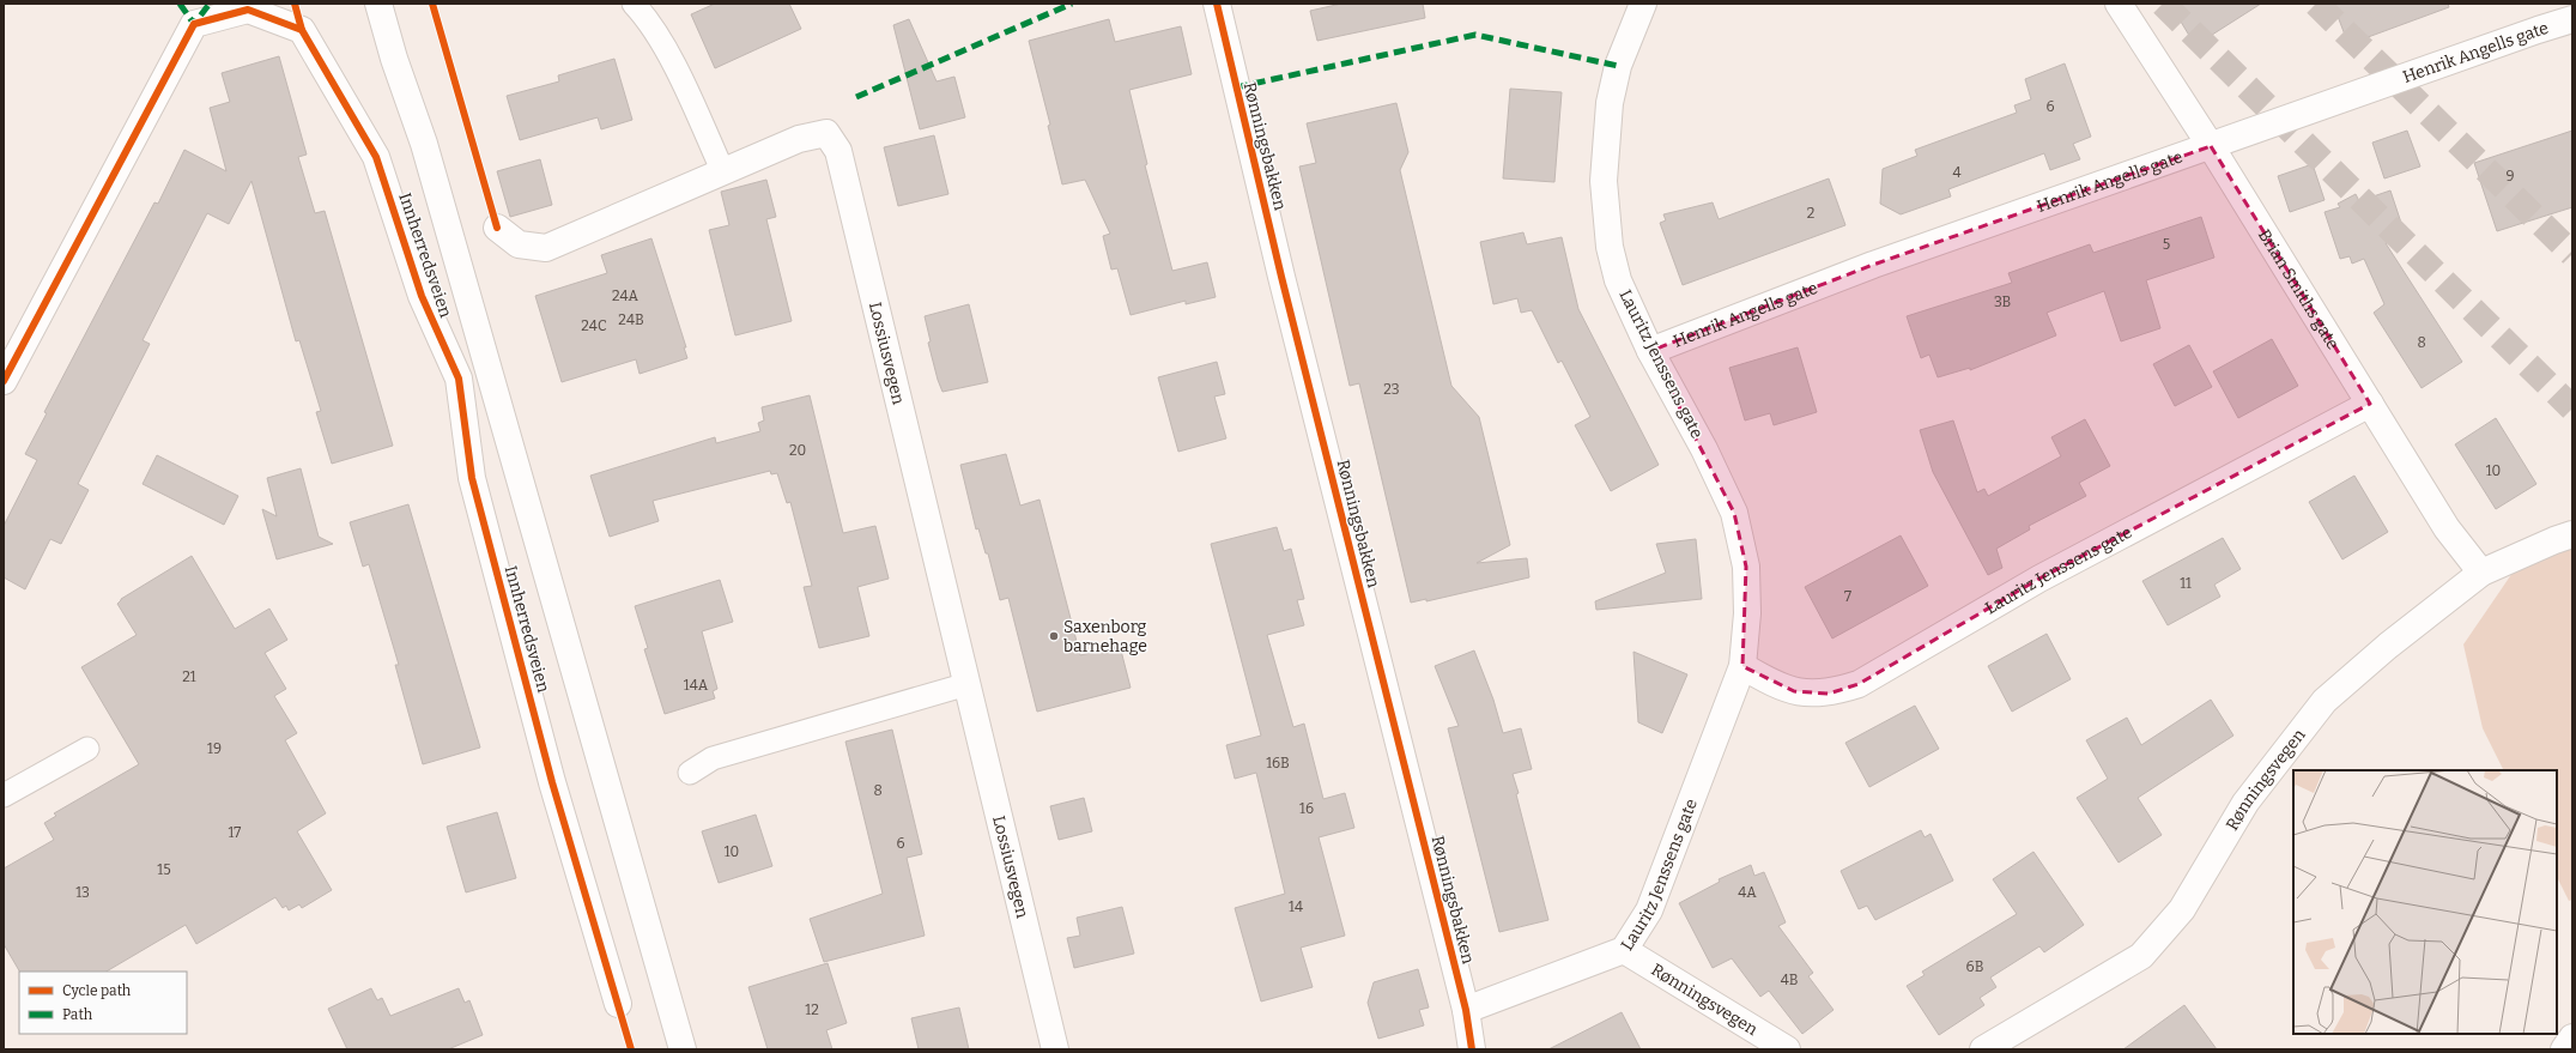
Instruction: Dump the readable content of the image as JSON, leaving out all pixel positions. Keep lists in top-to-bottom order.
{
  "streets": {
    "street": [
      "Henrik Angells gate",
      "Rønningsbakken",
      "Innherredsveien",
      "Brian Smiths gate",
      "Lossiusvegen",
      "Lauritz Jenssens gate",
      "Rønningsvegen"
    ]
  },
  "crossings": [
    ["Henrik Angells gate", "Brian Smiths gate"],
    ["Henrik Angells gate", "Lauritz Jenssens gate"],
    ["Rønningsbakken", "Lauritz Jenssens gate"],
    ["Brian Smiths gate", "Lauritz Jenssens gate"],
    ["Brian Smiths gate", "Rønningsvegen"],
    ["Lauritz Jenssens gate", "Rønningsvegen"]
  ],
  "places": ["Saxenborg barnehage"],
  "house_numbers": [
    "6",
    "4",
    "9",
    "2",
    "5",
    "24A",
    "3B",
    "24B",
    "24C",
    "8",
    "23",
    "20",
    "10",
    "11",
    "7",
    "21",
    "14A",
    "19",
    "16B",
    "8",
    "16",
    "17",
    "6",
    "10",
    "15",
    "13",
    "4A",
    "14",
    "6B",
    "4B",
    "12"
  ],
  "legend": ["Cycle path", "Path"]
}
